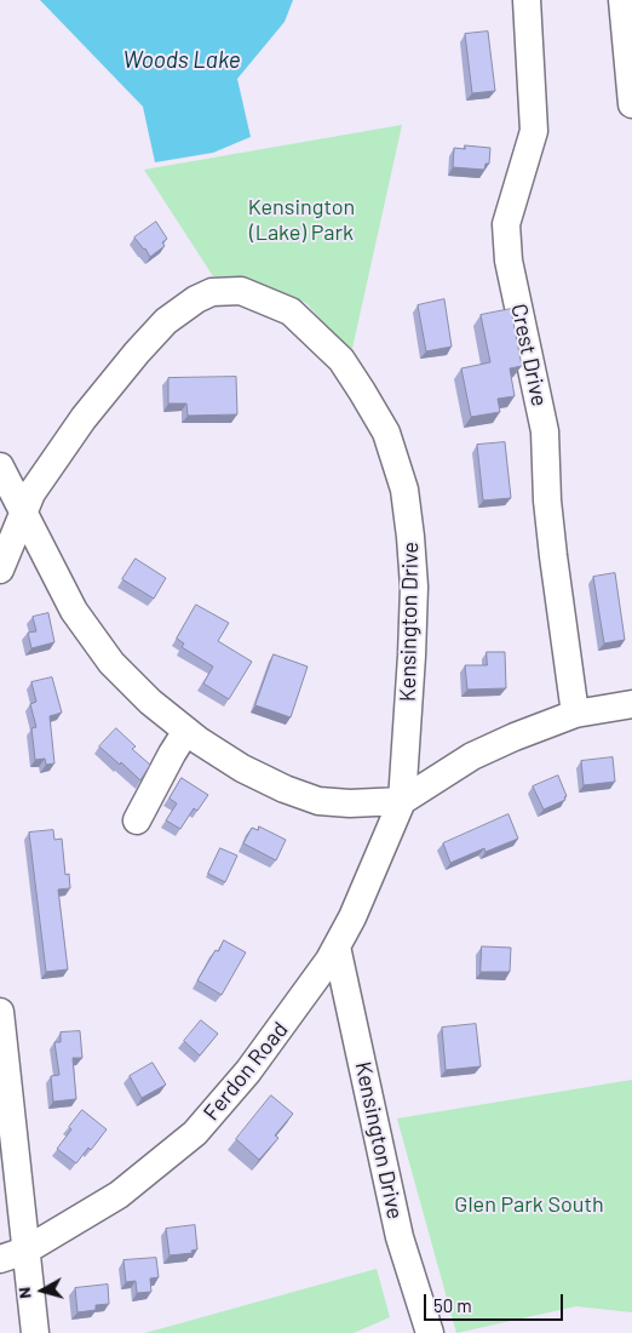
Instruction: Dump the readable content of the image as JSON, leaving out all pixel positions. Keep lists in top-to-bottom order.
{
  "streets": {
    "street": ["Crest Drive", "Kensington Drive", "Ferdon Road"]
  },
  "crossings": [
    ["Kensington Drive", "Ferdon Road"]
  ],
  "water": ["Woods Lake"],
  "parks": ["Kensington (Lake) Park", "Glen Park South"],
  "scale_bar": "50 m",
  "north": "left"
}
